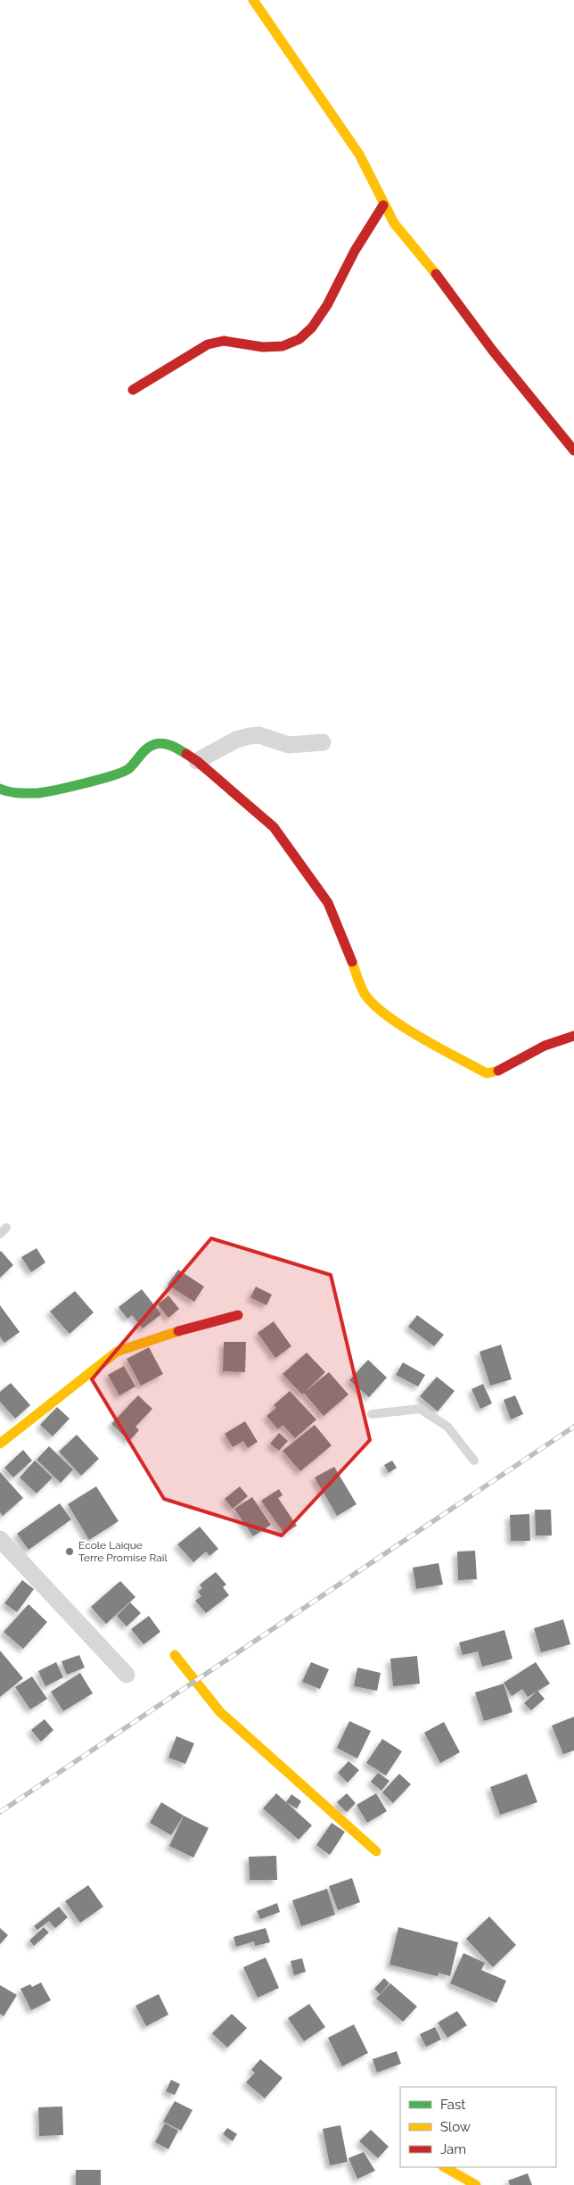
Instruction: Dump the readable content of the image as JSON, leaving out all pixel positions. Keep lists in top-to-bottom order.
{
  "places": ["Ecole Laique Terre Promise Rail"],
  "legend": ["Fast", "Slow", "Jam"]
}
